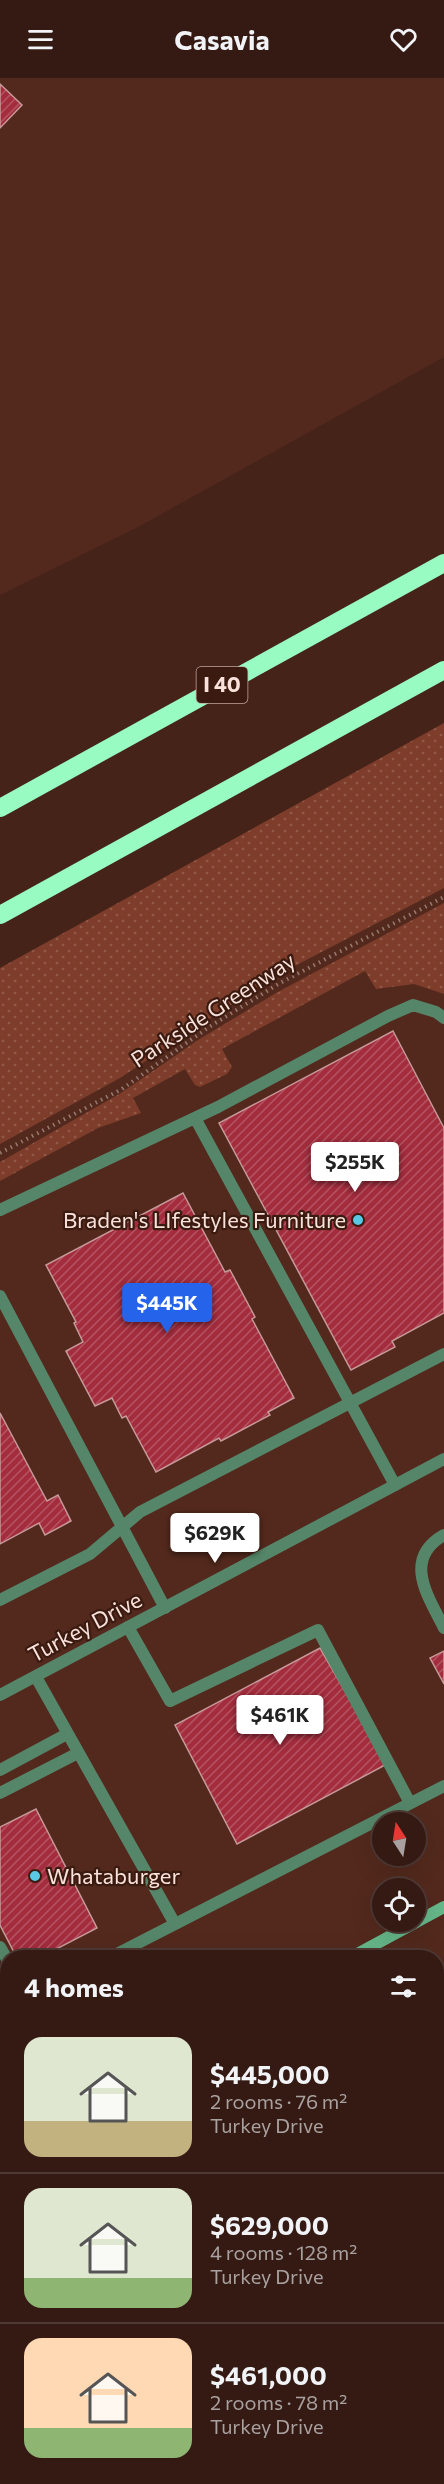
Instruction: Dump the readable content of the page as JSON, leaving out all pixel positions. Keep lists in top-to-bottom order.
{
  "streets": {
    "highway": ["I 40"],
    "street": ["Turkey Drive"],
    "path": ["Parkside Greenway"]
  },
  "places": ["Braden's LIfestyles Furniture", "Whataburger"],
  "north": "top",
  "page": {
    "header": "Casavia",
    "price": [
      "$255K",
      "$445K",
      "$629K",
      "$461K"
    ],
    "heading": "4 homes",
    "list": [
      {
        "name": "$445,000",
        "note": "2 rooms · 76 m² · Turkey Drive"
      },
      {
        "name": "$629,000",
        "note": "4 rooms · 128 m² · Turkey Drive"
      },
      {
        "name": "$461,000",
        "note": "2 rooms · 78 m² · Turkey Drive"
      }
    ]
  }
}
